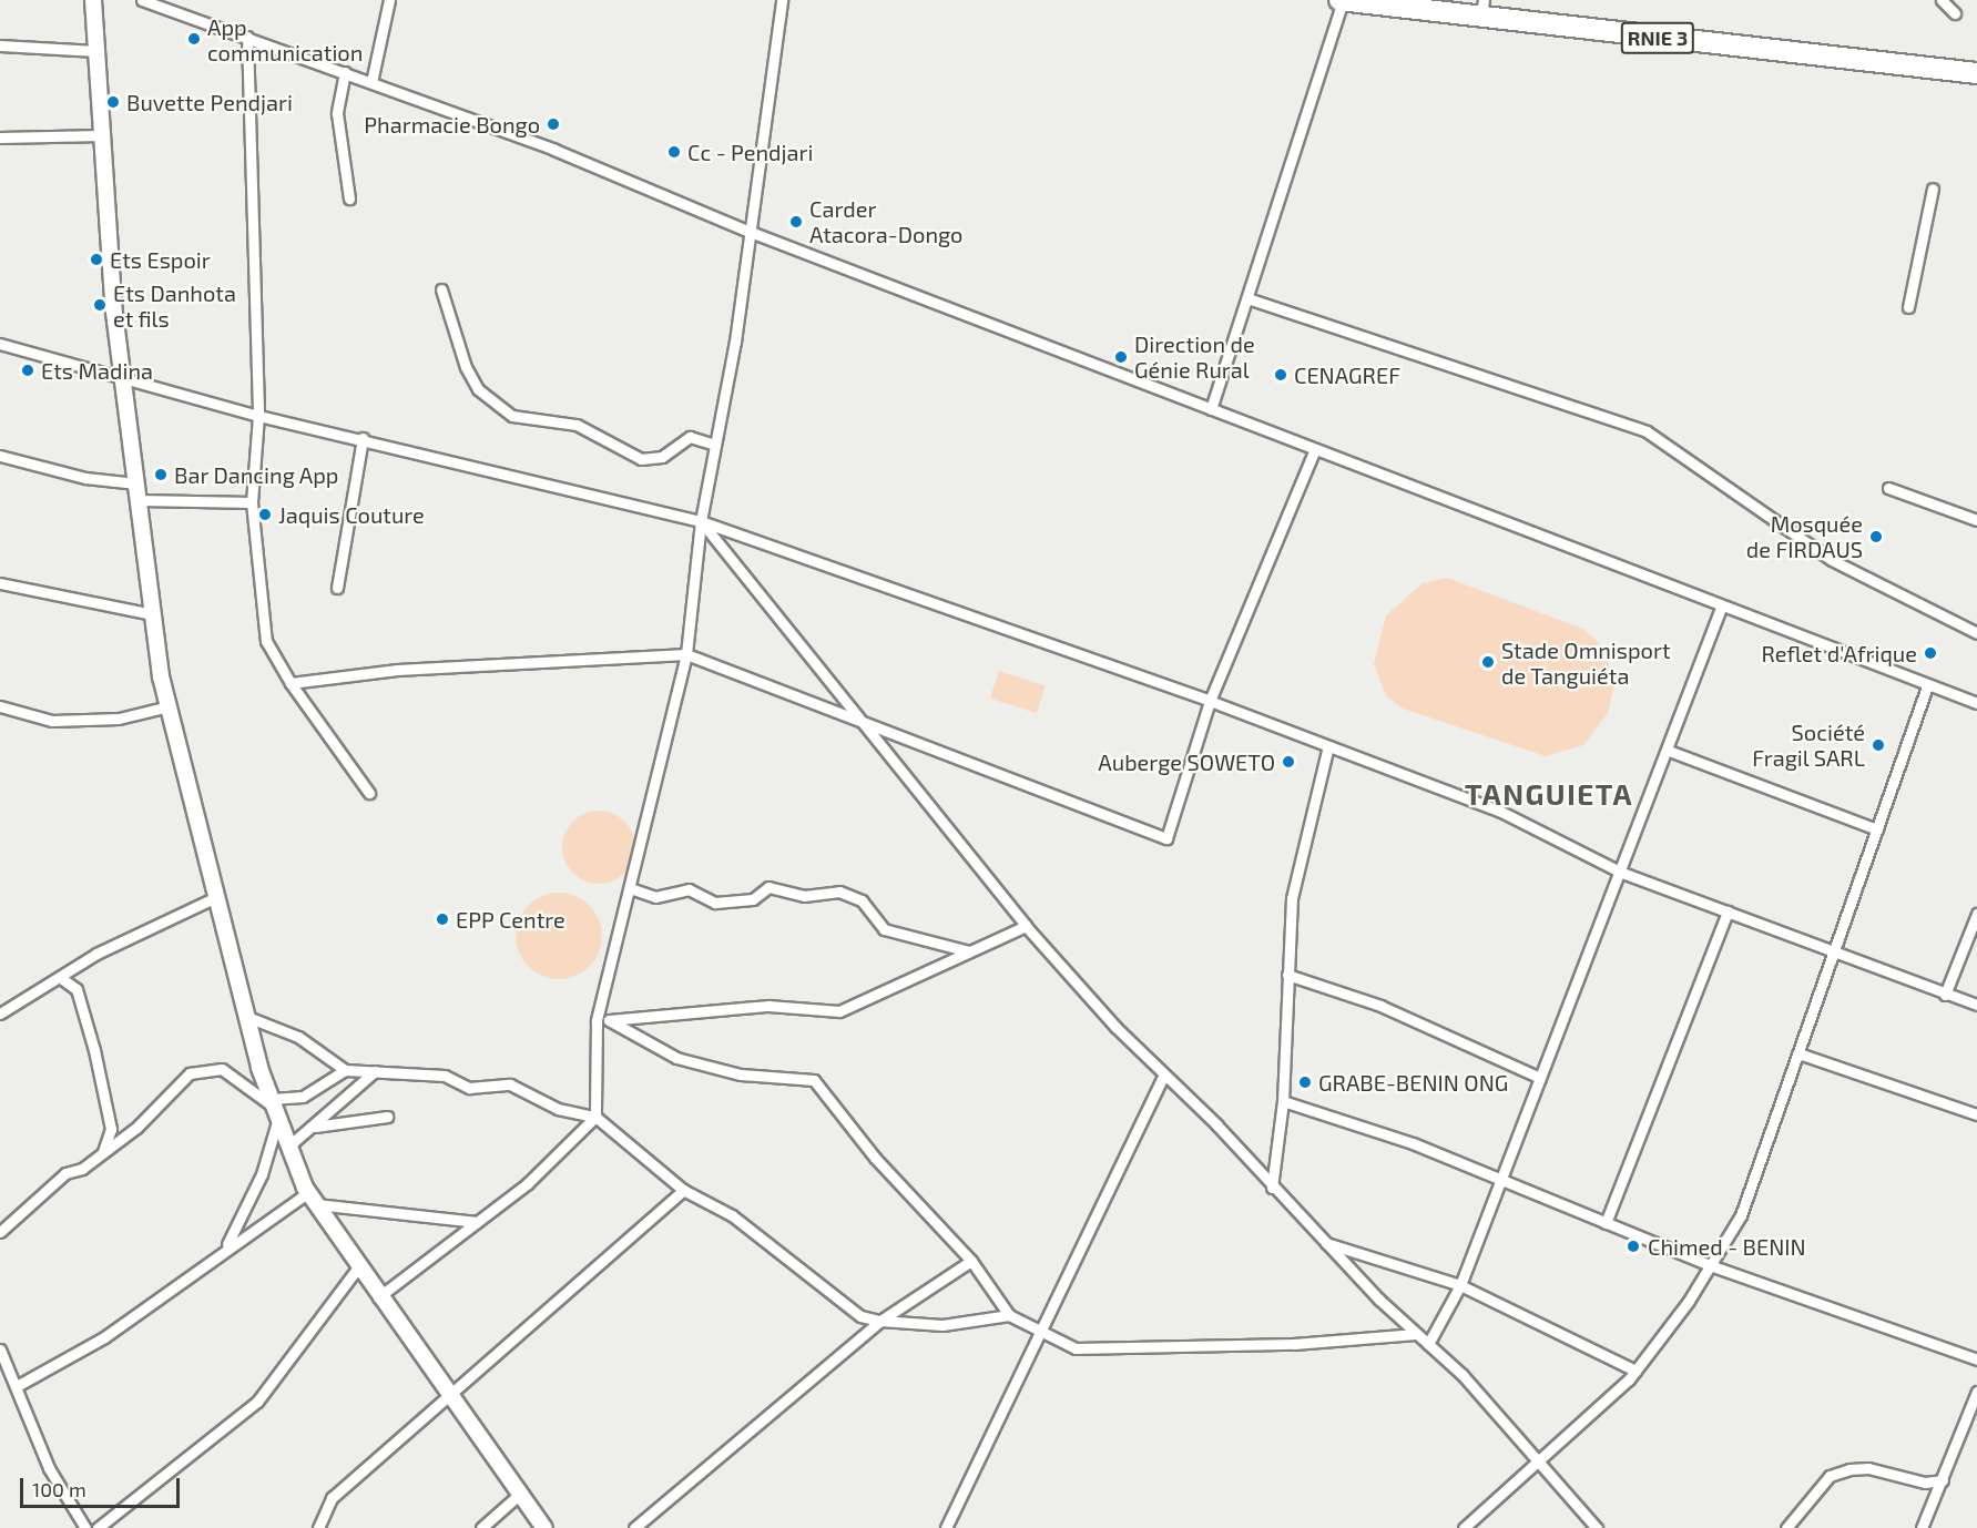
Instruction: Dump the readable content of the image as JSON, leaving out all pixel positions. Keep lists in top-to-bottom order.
{
  "streets": {
    "highway": ["RNIE 3"]
  },
  "districts": ["TANGUIETA"],
  "places": [
    "App communication",
    "Buvette Pendjari",
    "Pharmacie Bongo",
    "Cc - Pendjari",
    "Carder Atacora-Dongo",
    "Ets Espoir",
    "Ets Danhota et fils",
    "Direction de Génie Rural",
    "Ets Madina",
    "CENAGREF",
    "Bar Dancing App",
    "Jaquis Couture",
    "Mosquée de FIRDAUS",
    "Reflet d'Afrique",
    "Stade Omnisport de Tanguiéta",
    "Société Fragil SARL",
    "Auberge SOWETO",
    "EPP Centre",
    "GRABE-BENIN ONG",
    "Chimed - BENIN"
  ],
  "scale_bar": "100 m"
}
